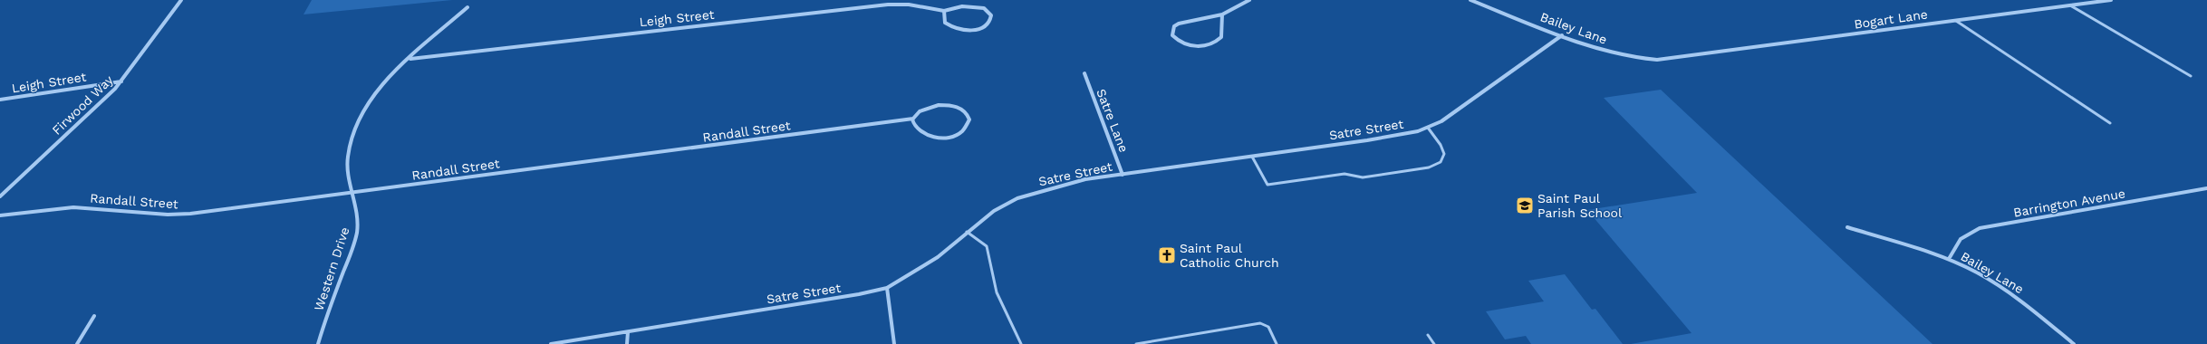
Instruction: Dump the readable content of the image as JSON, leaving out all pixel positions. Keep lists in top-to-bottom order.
{
  "streets": {
    "street": [
      "Leigh Street",
      "Bogart Lane",
      "Bailey Lane",
      "Firwood Way",
      "Satre Lane",
      "Satre Street",
      "Randall Street",
      "Barrington Avenue",
      "Western Drive"
    ]
  },
  "crossings": [
    ["Leigh Street", "Firwood Way"],
    ["Leigh Street", "Western Drive"],
    ["Bogart Lane", "Bailey Lane"],
    ["Bailey Lane", "Satre Street"],
    ["Bailey Lane", "Barrington Avenue"],
    ["Satre Lane", "Satre Street"],
    ["Randall Street", "Western Drive"]
  ],
  "places": {
    "school or university": ["Saint Paul Parish School"],
    "church": ["Saint Paul Catholic Church"]
  }
}
